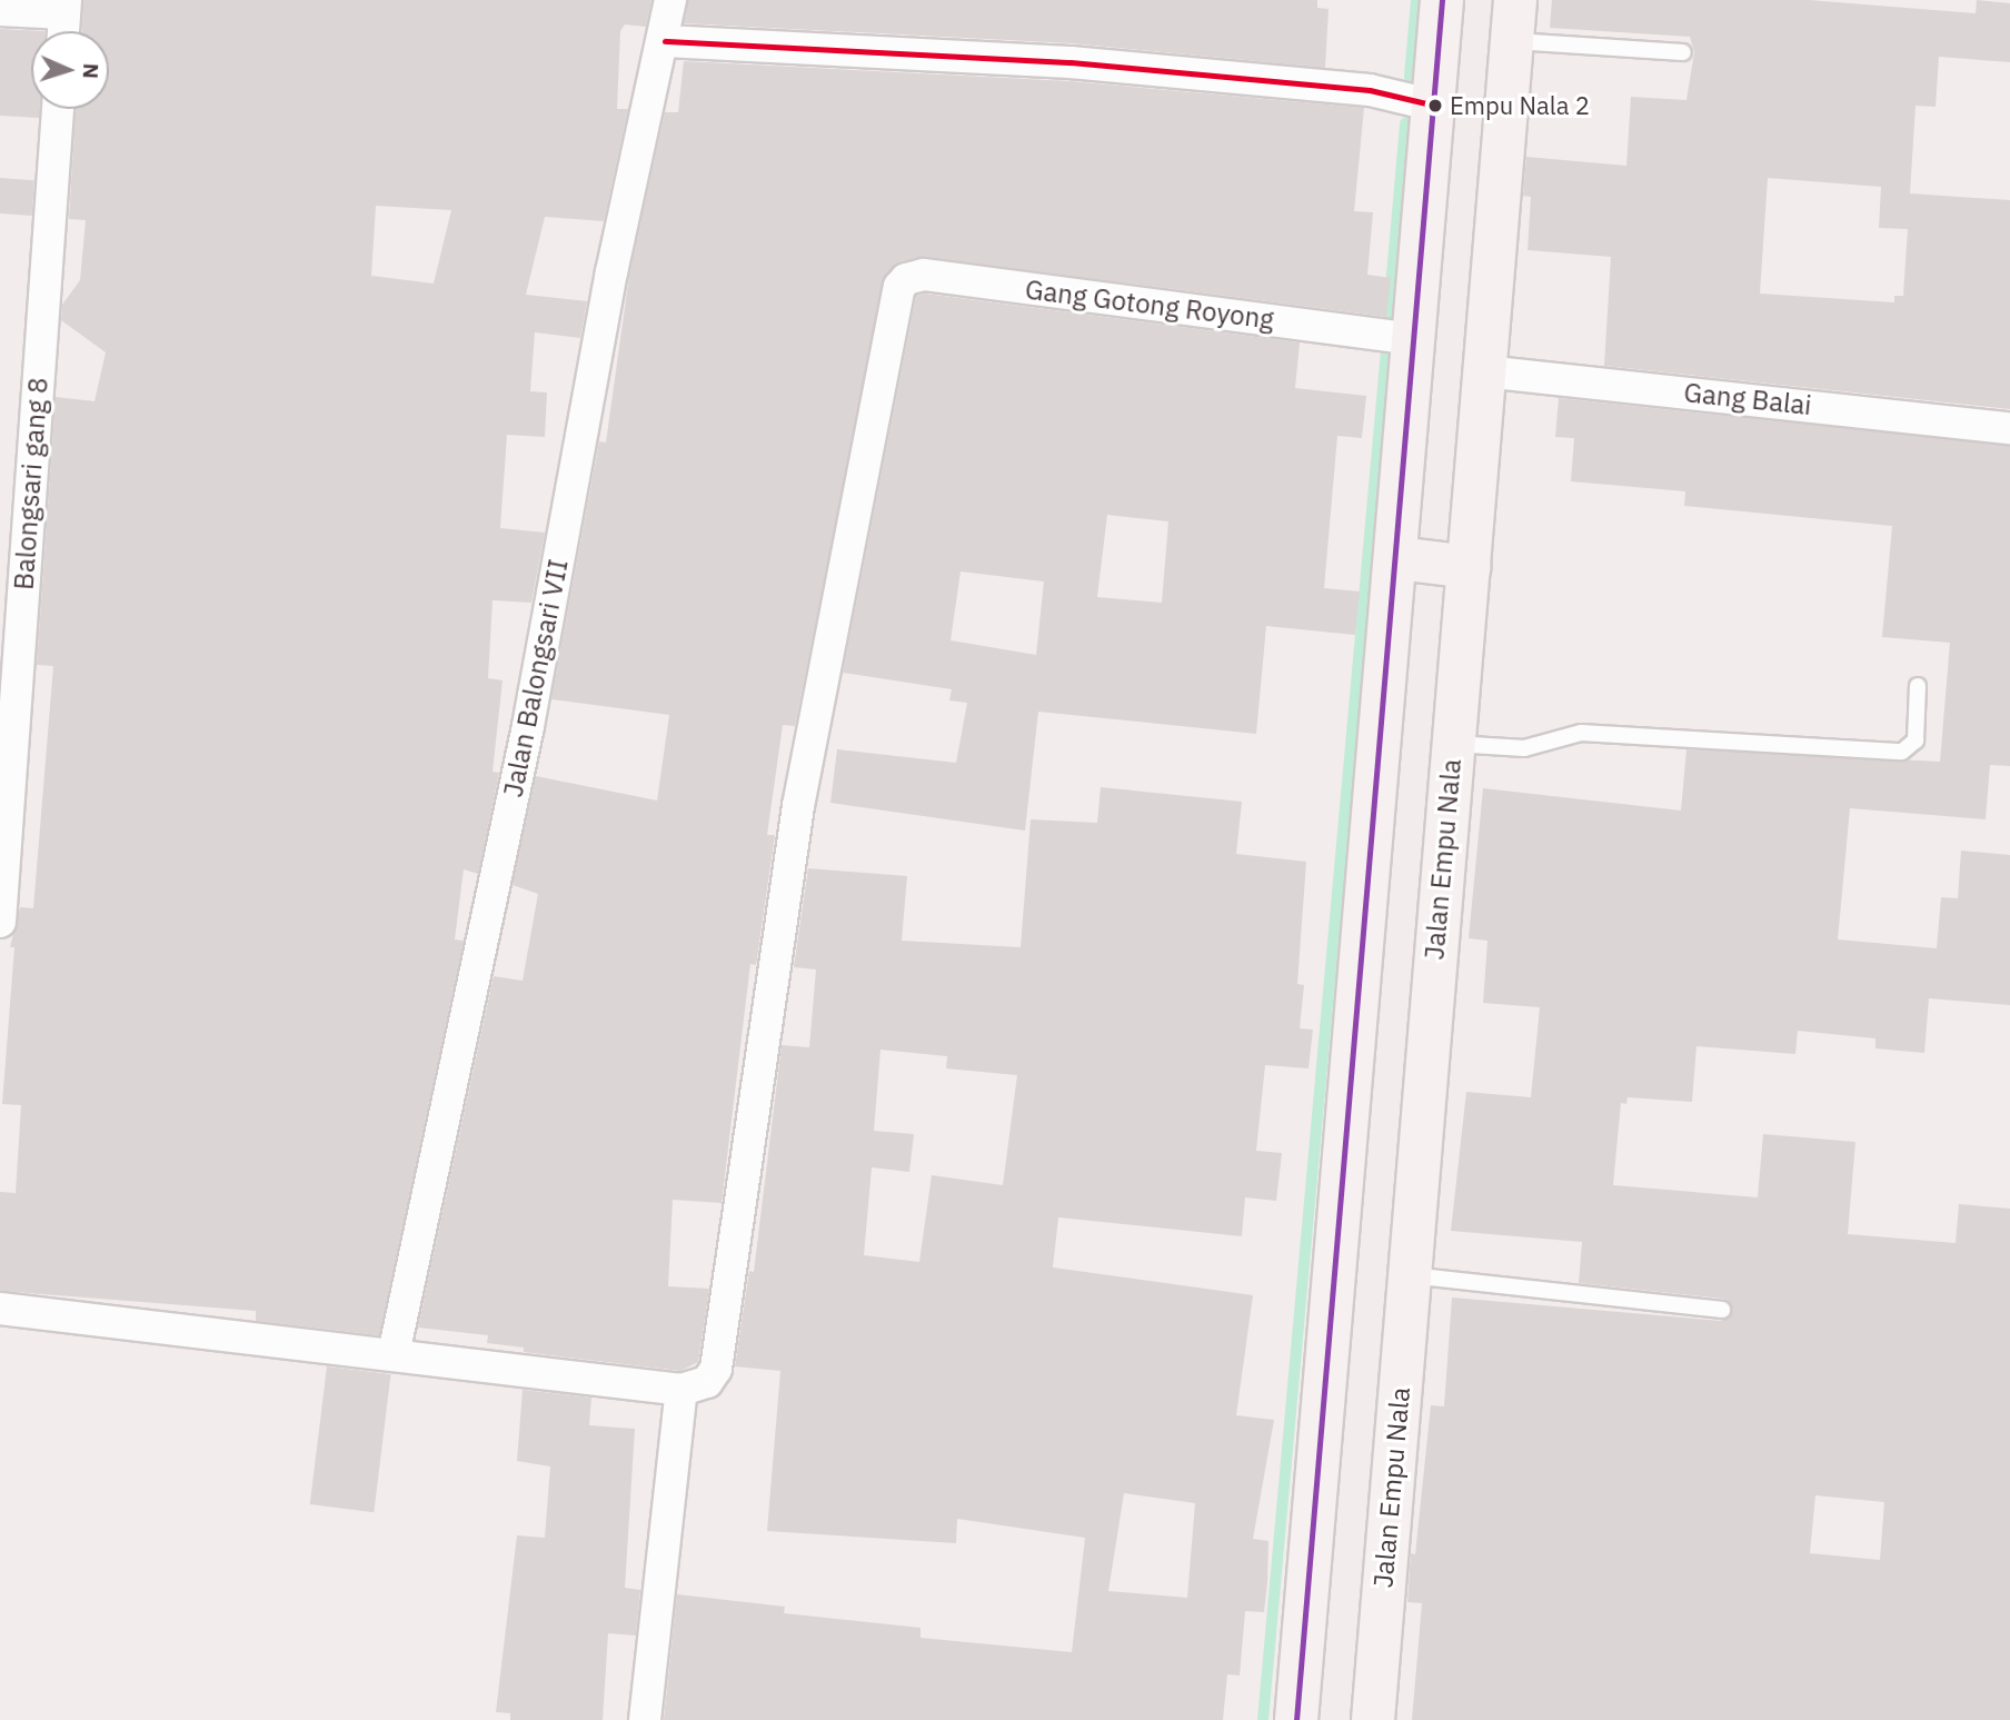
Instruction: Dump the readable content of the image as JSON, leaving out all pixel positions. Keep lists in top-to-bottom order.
{
  "streets": {
    "main road": ["Jalan Empu Nala"],
    "street": [
      "Gang Gotong Royong",
      "Gang Balai",
      "Balongsari gang 8",
      "Jalan Balongsari VII"
    ]
  },
  "crossings": [
    ["Gang Balai", "Jalan Empu Nala"]
  ],
  "places": ["Empu Nala 2"],
  "north": "right"
}
